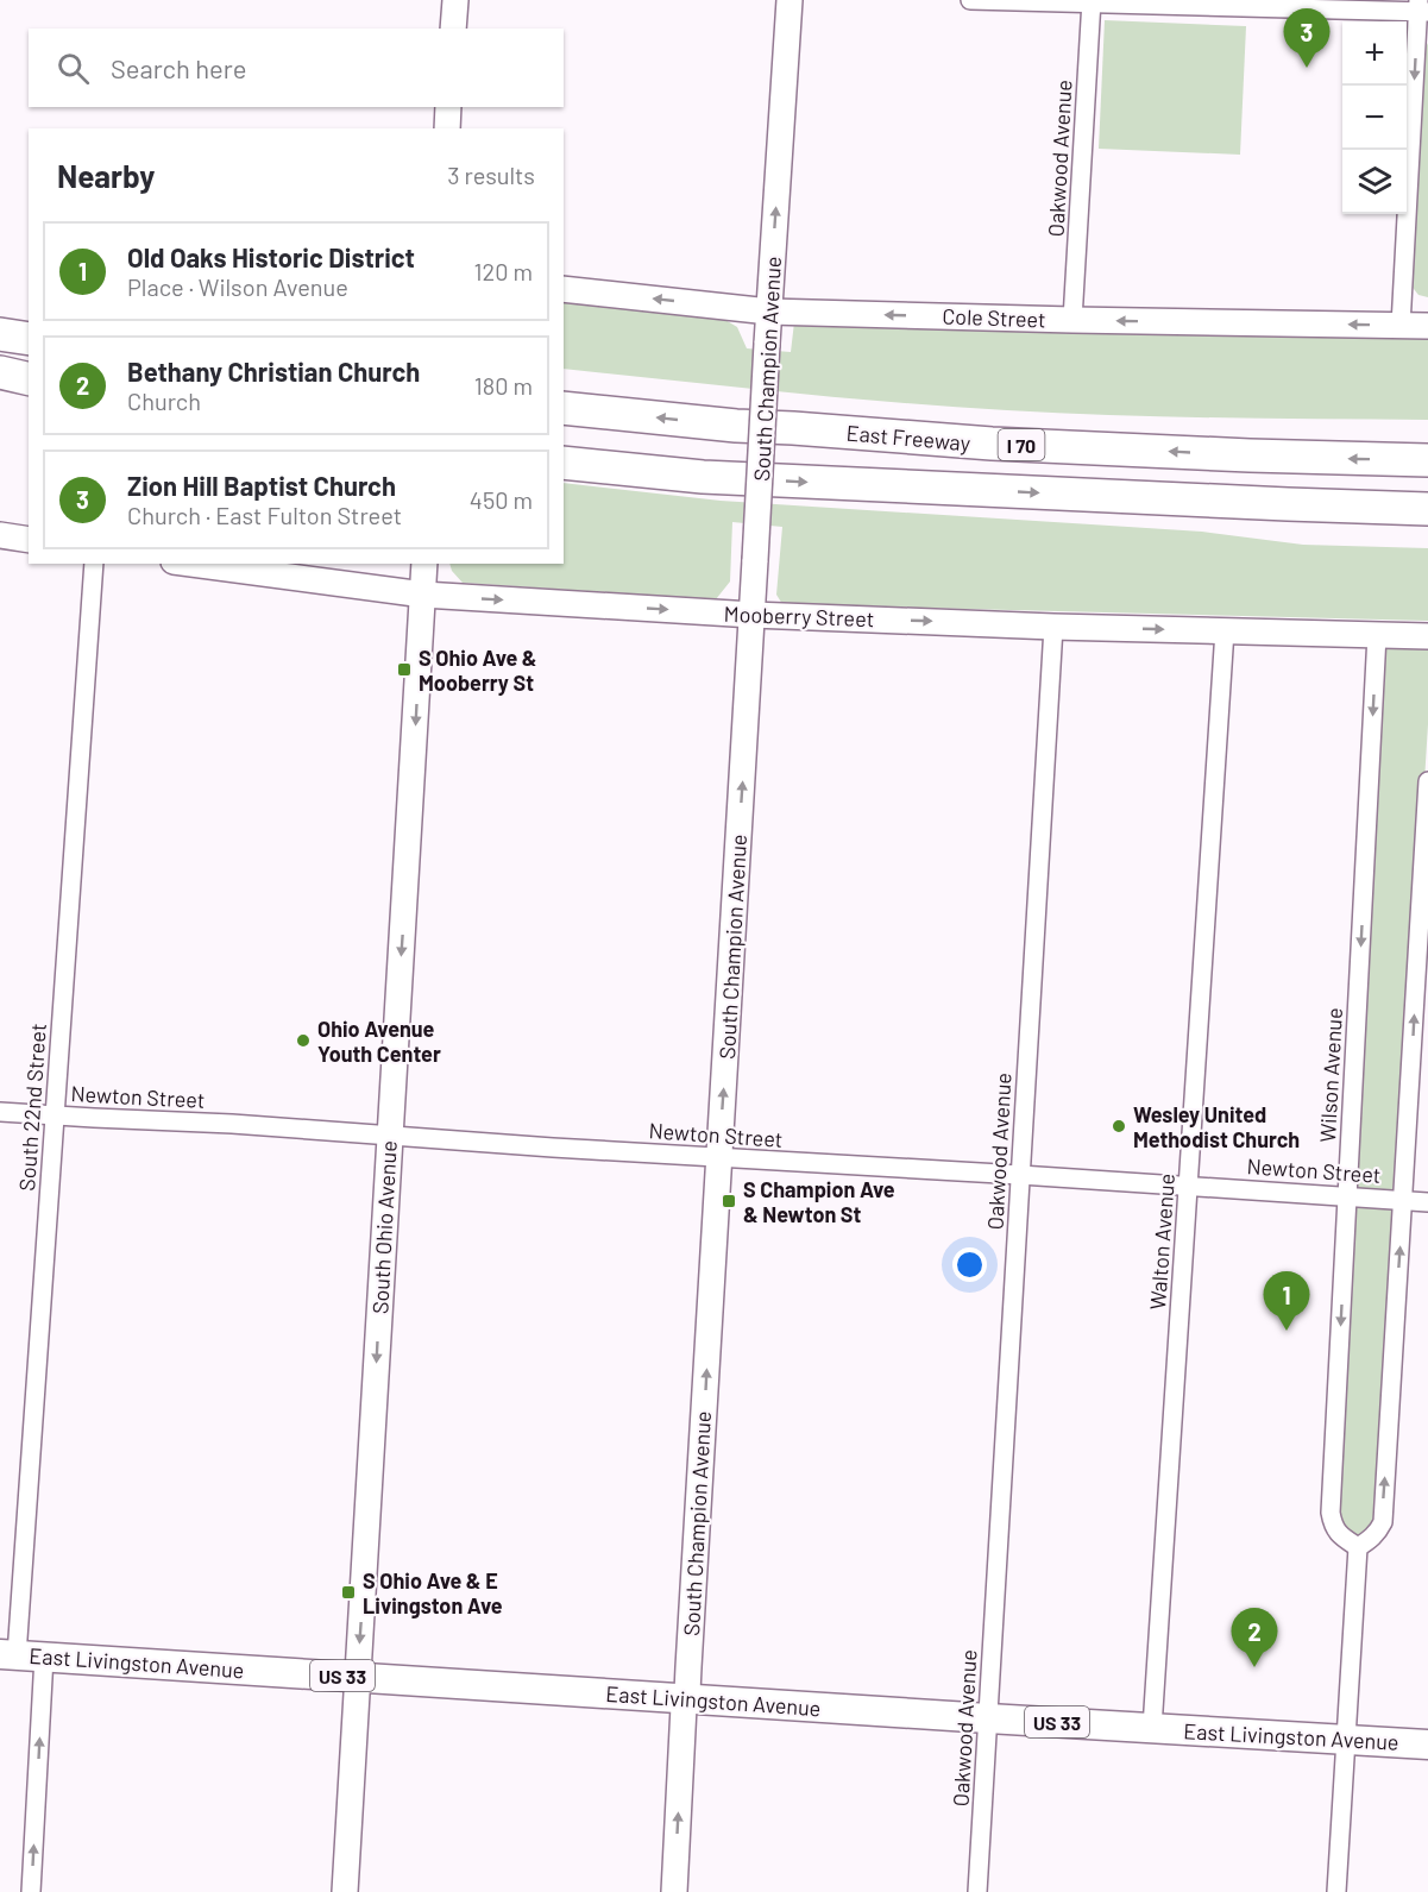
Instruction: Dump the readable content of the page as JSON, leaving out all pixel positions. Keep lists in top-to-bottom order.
{
  "streets": {
    "highway": ["East Freeway", "I 70"],
    "main road": ["East Livingston Avenue", "US 33"],
    "street": [
      "Oakwood Avenue",
      "Cole Street",
      "South Champion Avenue",
      "Mooberry Street",
      "Wilson Avenue",
      "Newton Street",
      "South 22nd Street",
      "South Ohio Avenue",
      "Walton Avenue"
    ]
  },
  "crossings": [
    ["Oakwood Avenue", "Cole Street"],
    ["Oakwood Avenue", "Mooberry Street"],
    ["Oakwood Avenue", "Newton Street"],
    ["Oakwood Avenue", "East Livingston Avenue"],
    ["Cole Street", "South Champion Avenue"],
    ["South Champion Avenue", "Mooberry Street"],
    ["South Champion Avenue", "Newton Street"],
    ["South Champion Avenue", "East Livingston Avenue"],
    ["Mooberry Street", "Wilson Avenue"],
    ["Mooberry Street", "South Ohio Avenue"],
    ["Mooberry Street", "Walton Avenue"],
    ["Wilson Avenue", "Newton Street"],
    ["Newton Street", "South 22nd Street"],
    ["Newton Street", "South Ohio Avenue"],
    ["Newton Street", "Walton Avenue"],
    ["South 22nd Street", "East Livingston Avenue"],
    ["South Ohio Avenue", "East Livingston Avenue"],
    ["Walton Avenue", "East Livingston Avenue"]
  ],
  "one_way": [
    "Cole Street",
    "South Champion Avenue",
    "Mooberry Street",
    "South Ohio Avenue"
  ],
  "places": {
    "transit": ["S Ohio Ave & Mooberry St", "S Champion Ave & Newton St", "S Ohio Ave & E Livingston Ave"],
    "other": ["Ohio Avenue Youth Center", "Wesley United Methodist Church"]
  },
  "page": {
    "pins": ["3", "1", "2"],
    "map_buttons": ["+", "−"],
    "search": "Search here",
    "heading": ["Nearby", "3 results"],
    "list": [
      {
        "mark": "1",
        "name": "Old Oaks Historic District",
        "note": "Place · Wilson Avenue",
        "value": "120 m"
      },
      {
        "mark": "2",
        "name": "Bethany Christian Church",
        "note": "Church",
        "value": "180 m"
      },
      {
        "mark": "3",
        "name": "Zion Hill Baptist Church",
        "note": "Church · East Fulton Street",
        "value": "450 m"
      }
    ]
  }
}
